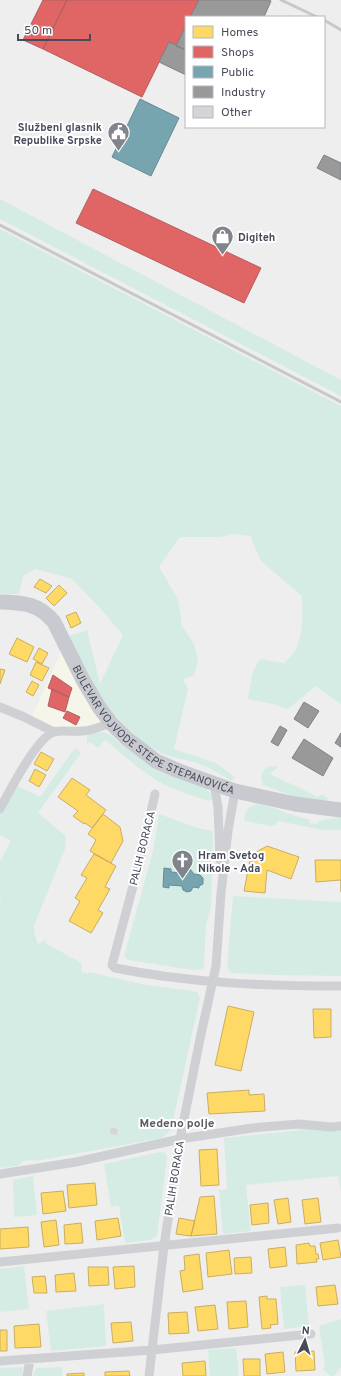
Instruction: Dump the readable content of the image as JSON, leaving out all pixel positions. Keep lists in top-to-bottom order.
{
  "streets": {
    "main road": ["BULEVAR VOJVODE STEPE STEPANOVIĆA"],
    "street": ["PALIH BORACA"]
  },
  "crossings": [
    ["BULEVAR VOJVODE STEPE STEPANOVIĆA", "PALIH BORACA"]
  ],
  "districts": ["Medeno polje"],
  "places": {
    "public building": ["Službeni glasnik Republike Srpske"],
    "shop": ["Digiteh"],
    "church": ["Hram Svetog Nikole - Ada"]
  },
  "legend": [
    "Homes",
    "Shops",
    "Public",
    "Industry",
    "Other"
  ],
  "scale_bar": "50 m",
  "north": "top"
}
